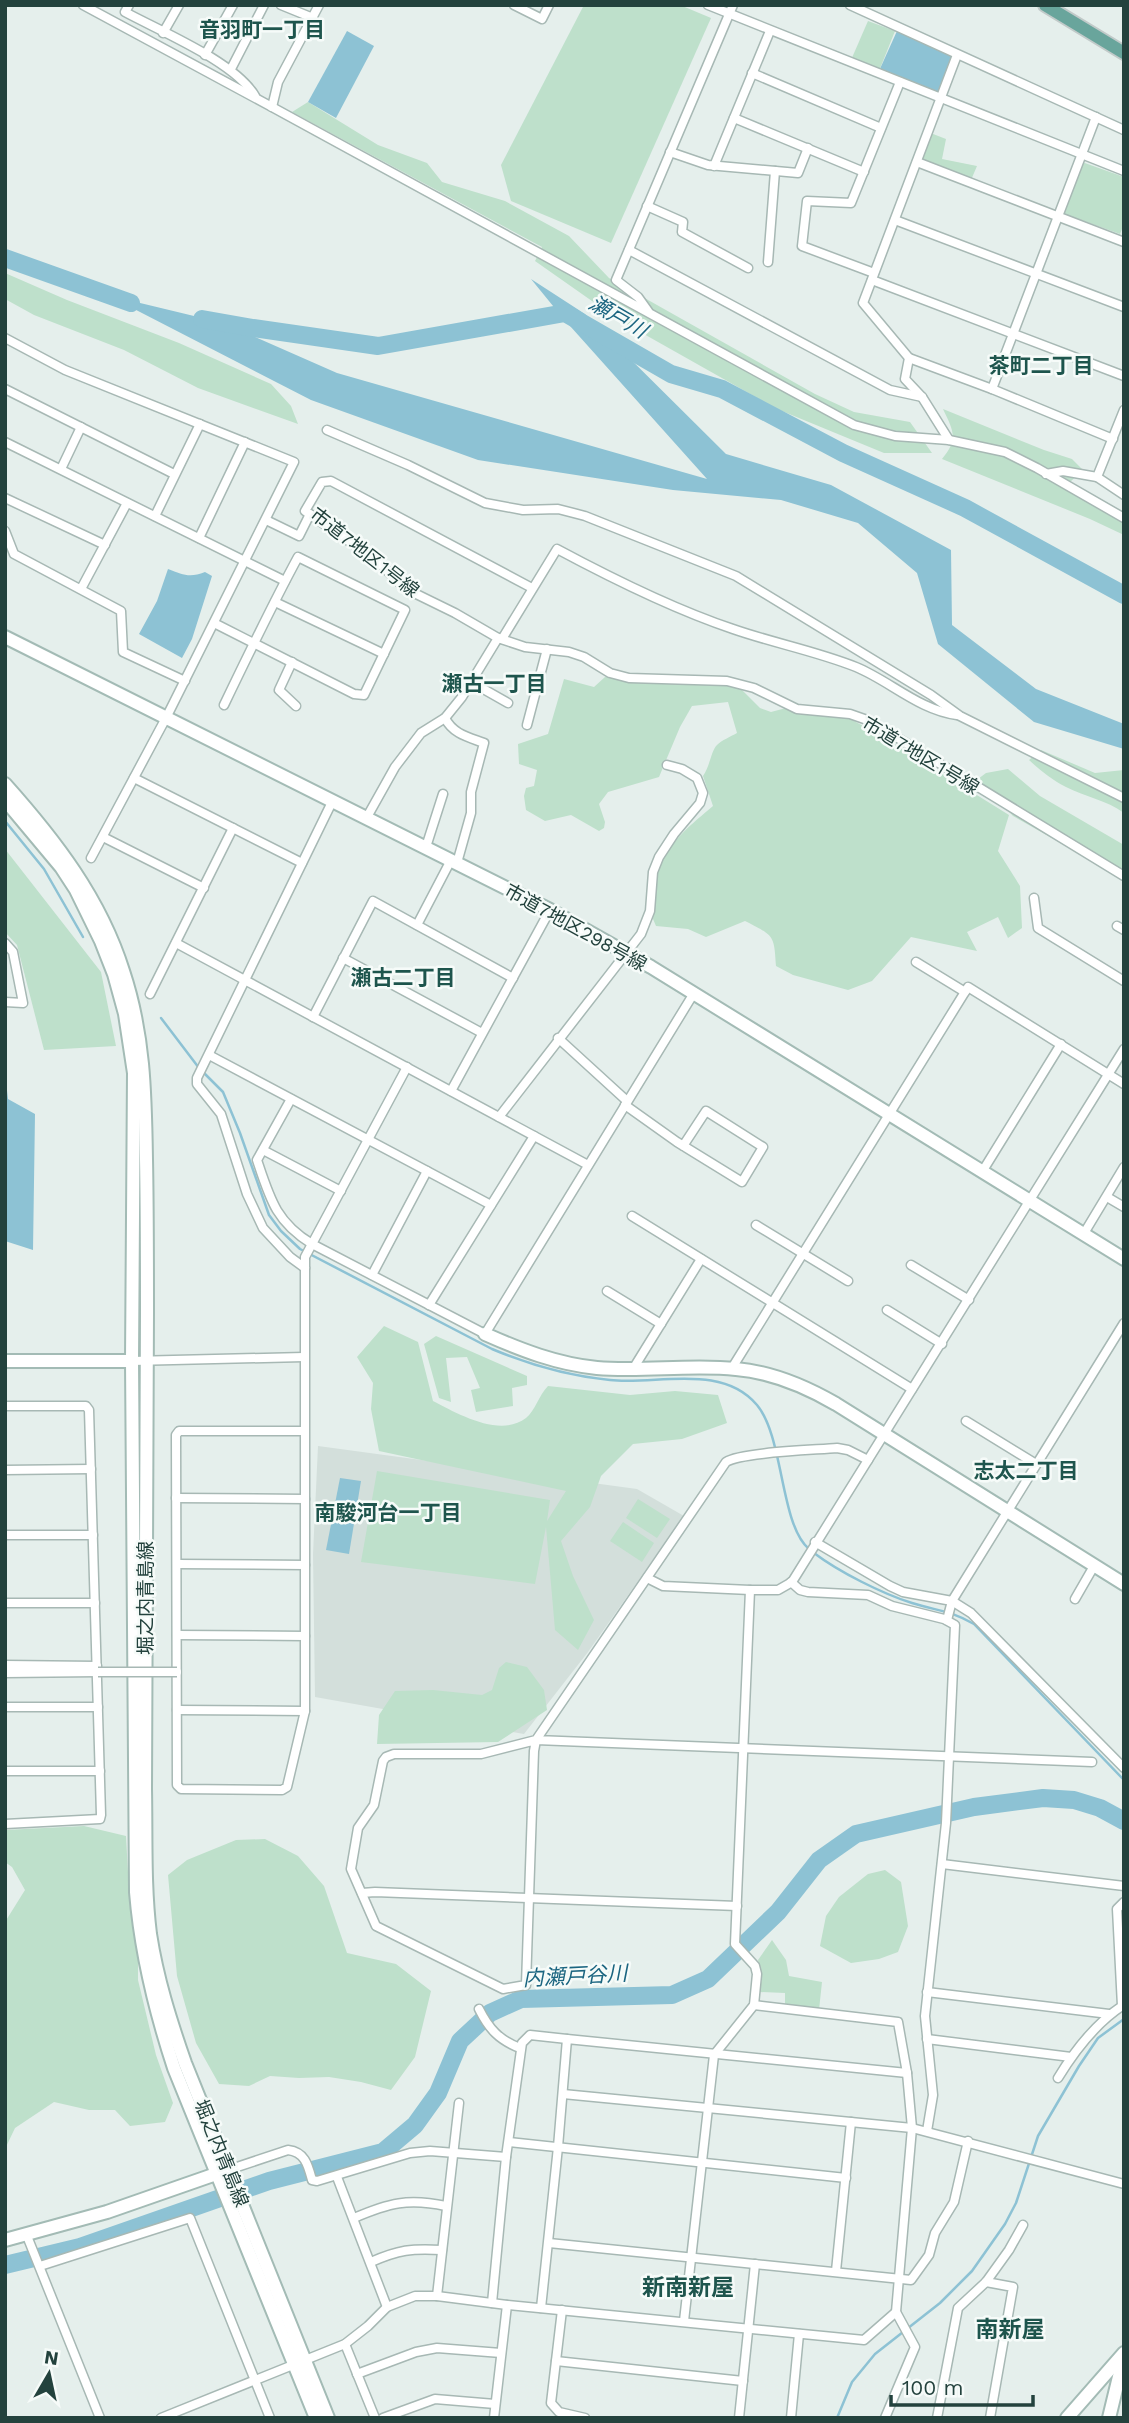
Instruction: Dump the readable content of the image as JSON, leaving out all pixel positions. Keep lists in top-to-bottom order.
{
  "streets": {
    "main road": ["市道7地区298号線", "堀之内青島線"],
    "street": ["市道7地区1号線"]
  },
  "districts": [
    "音羽町一丁目",
    "茶町二丁目",
    "瀬古一丁目",
    "瀬古二丁目",
    "志太二丁目",
    "南駿河台一丁目",
    "新南新屋",
    "南新屋"
  ],
  "water": ["瀬戸川", "内瀬戸谷川"],
  "scale_bar": "100 m",
  "north": "top"
}
